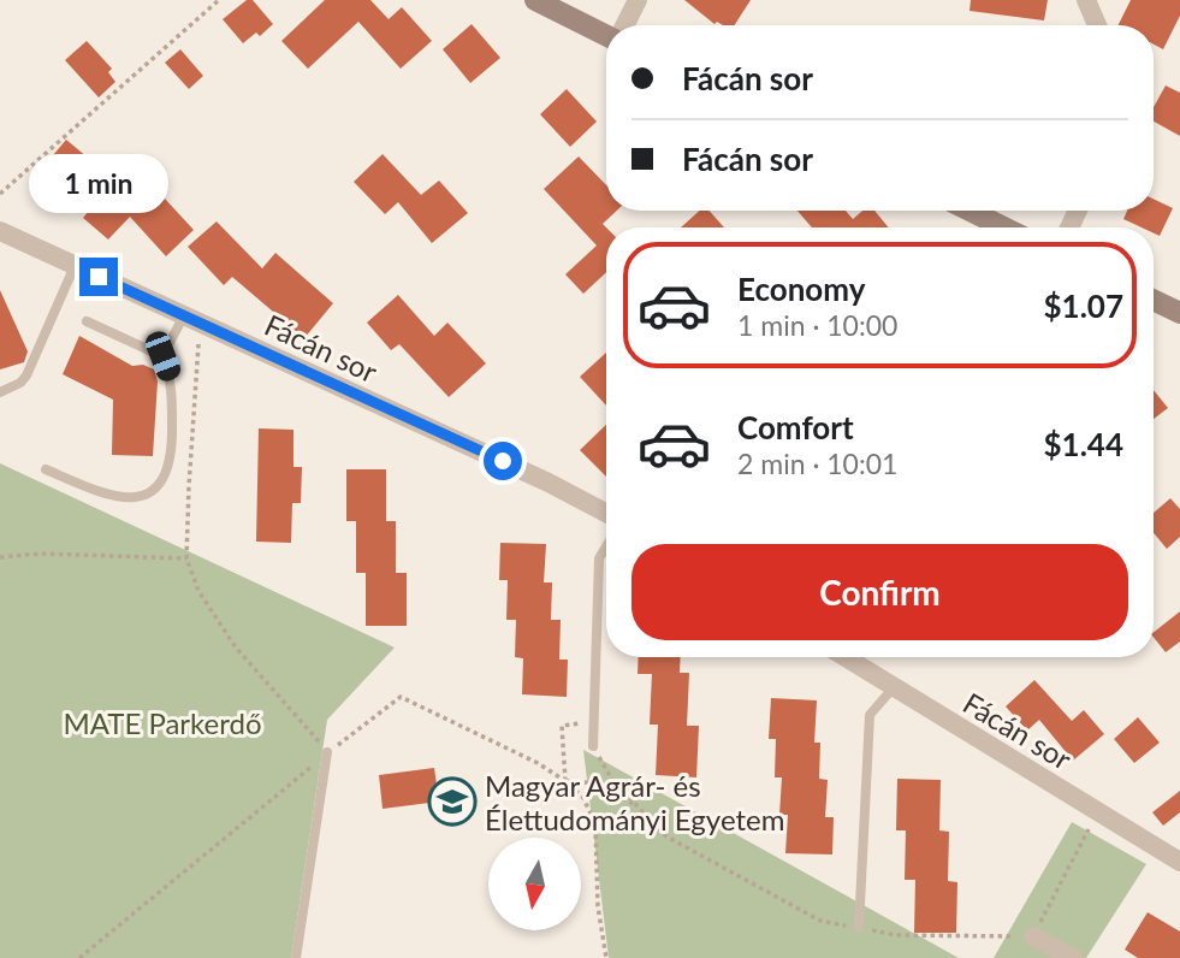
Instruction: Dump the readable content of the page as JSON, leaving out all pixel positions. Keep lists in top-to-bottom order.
{
  "streets": {
    "street": ["Fácán sor"]
  },
  "parks": ["MATE Parkerdő"],
  "places": {
    "school or university": ["Magyar Agrár- és Élettudományi Egyetem"]
  },
  "north": "bottom",
  "page": {
    "banner": ["Fácán sor", "Fácán sor"],
    "bubble": "1 min",
    "list": [
      {
        "name": "Economy",
        "note": "1 min · 10:00",
        "value": "$1.07"
      },
      {
        "name": "Comfort",
        "note": "2 min · 10:01",
        "value": "$1.44"
      }
    ],
    "buttons": "Confirm"
  }
}
